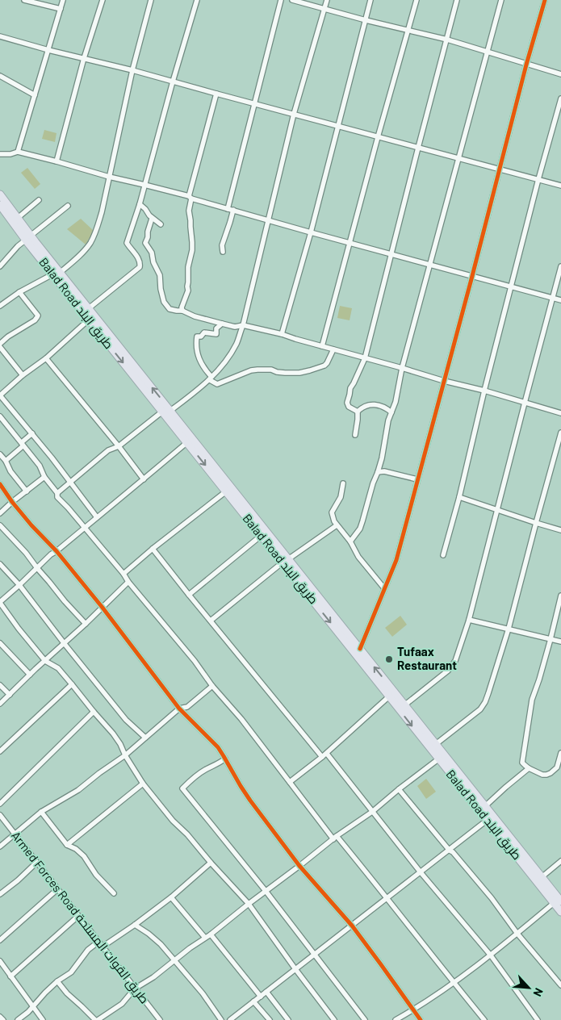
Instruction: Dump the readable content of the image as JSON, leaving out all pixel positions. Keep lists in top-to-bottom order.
{
  "streets": {
    "highway": ["Balad Road طريق البلد"],
    "street": ["Armed Forces Road طريق القوات المسلحة"]
  },
  "places": ["Tufaax Restaurant"],
  "north": "bottom right"
}
